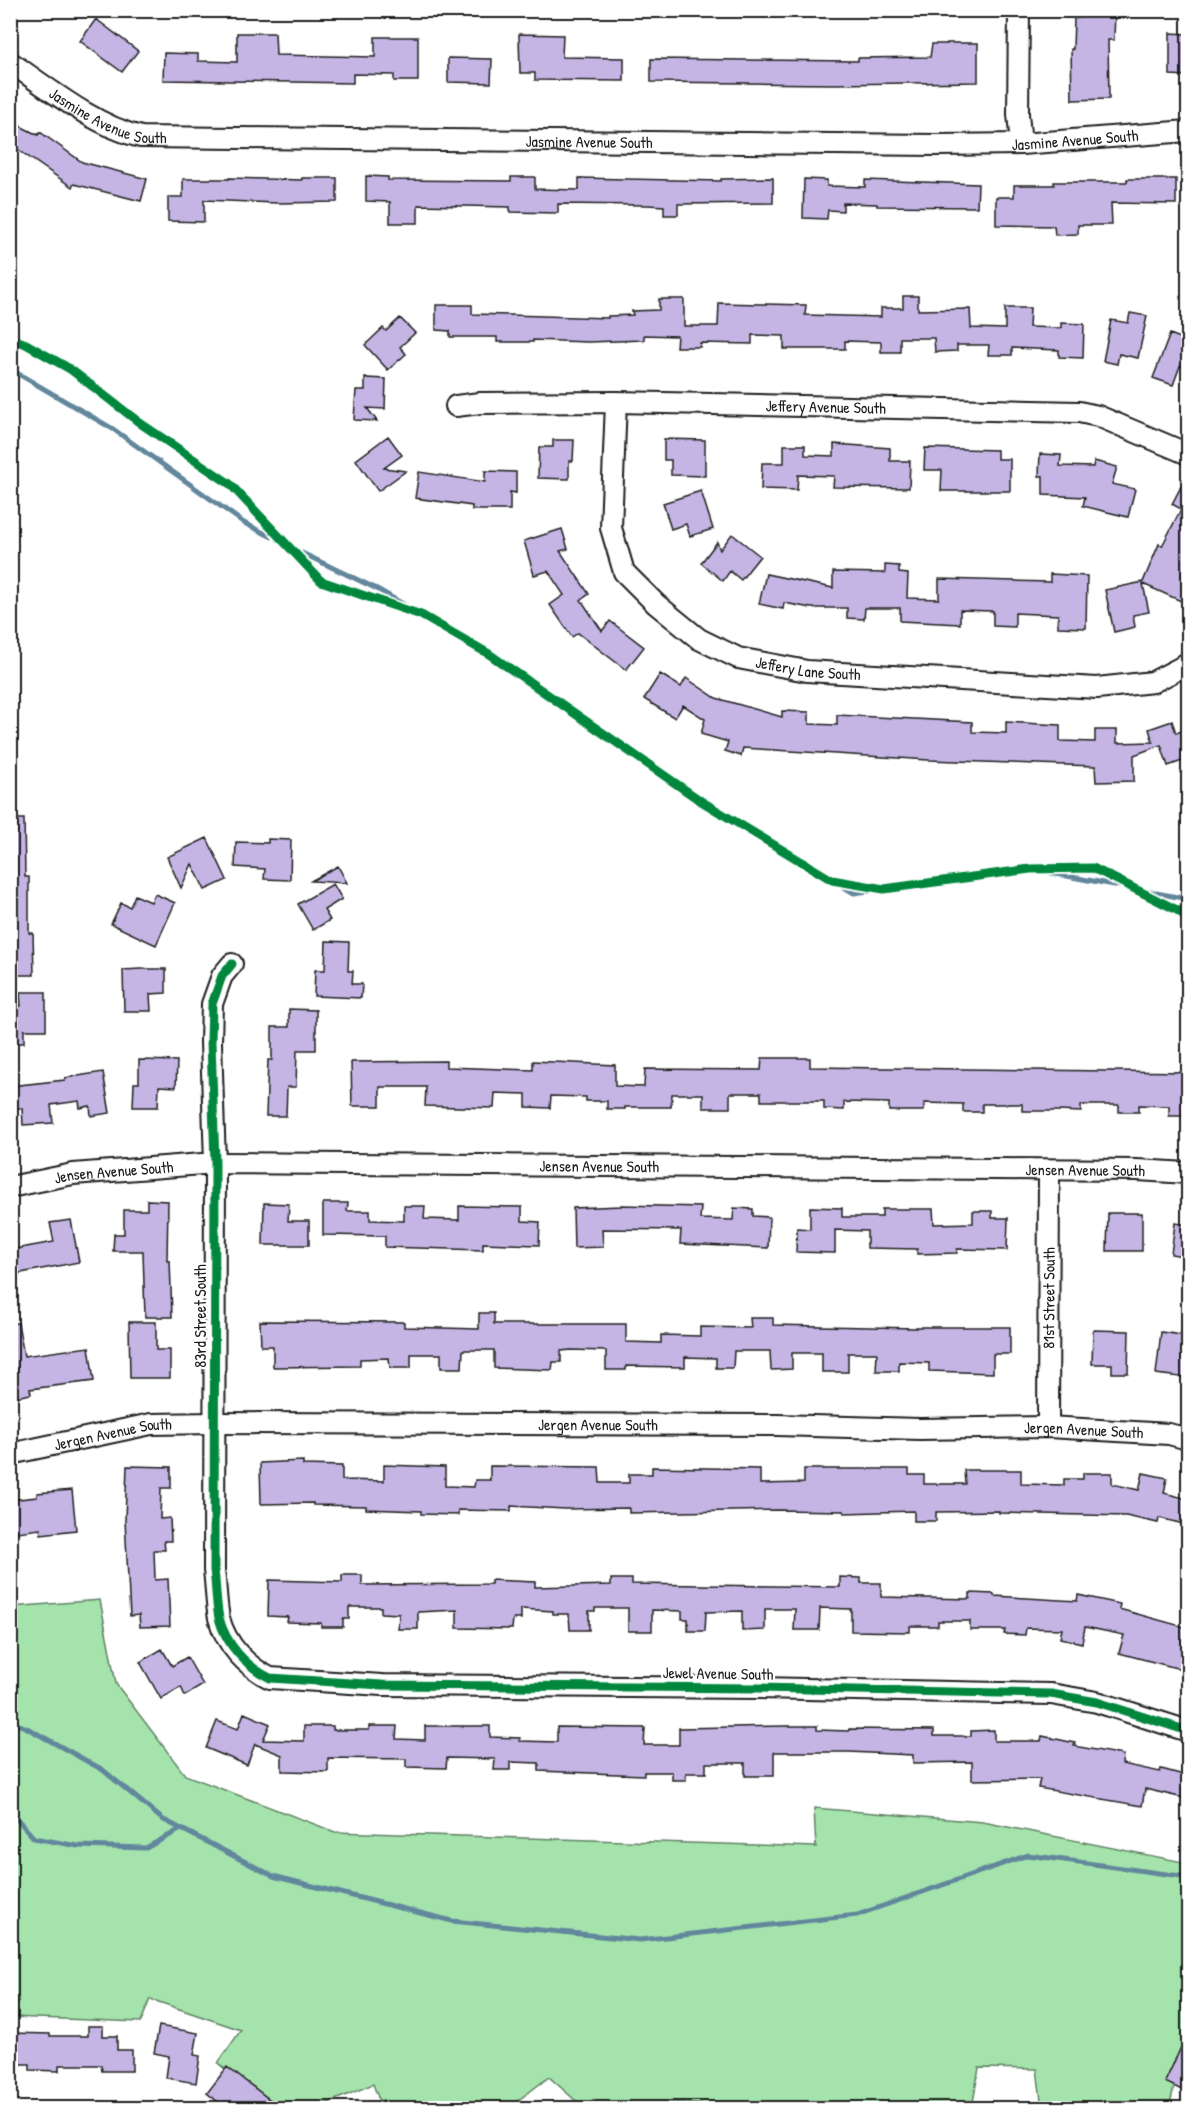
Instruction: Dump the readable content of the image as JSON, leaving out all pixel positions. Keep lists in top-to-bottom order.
{
  "streets": {
    "street": [
      "Jasmine Avenue South",
      "Jeffery Avenue South",
      "Jeffery Lane South",
      "Jensen Avenue South",
      "81st Street South",
      "83rd Street South",
      "Jergen Avenue South",
      "Jewel Avenue South"
    ]
  },
  "crossings": [
    ["Jeffery Avenue South", "Jeffery Lane South"],
    ["Jensen Avenue South", "81st Street South"],
    ["Jensen Avenue South", "83rd Street South"],
    ["81st Street South", "Jergen Avenue South"],
    ["83rd Street South", "Jergen Avenue South"],
    ["83rd Street South", "Jewel Avenue South"]
  ]
}
